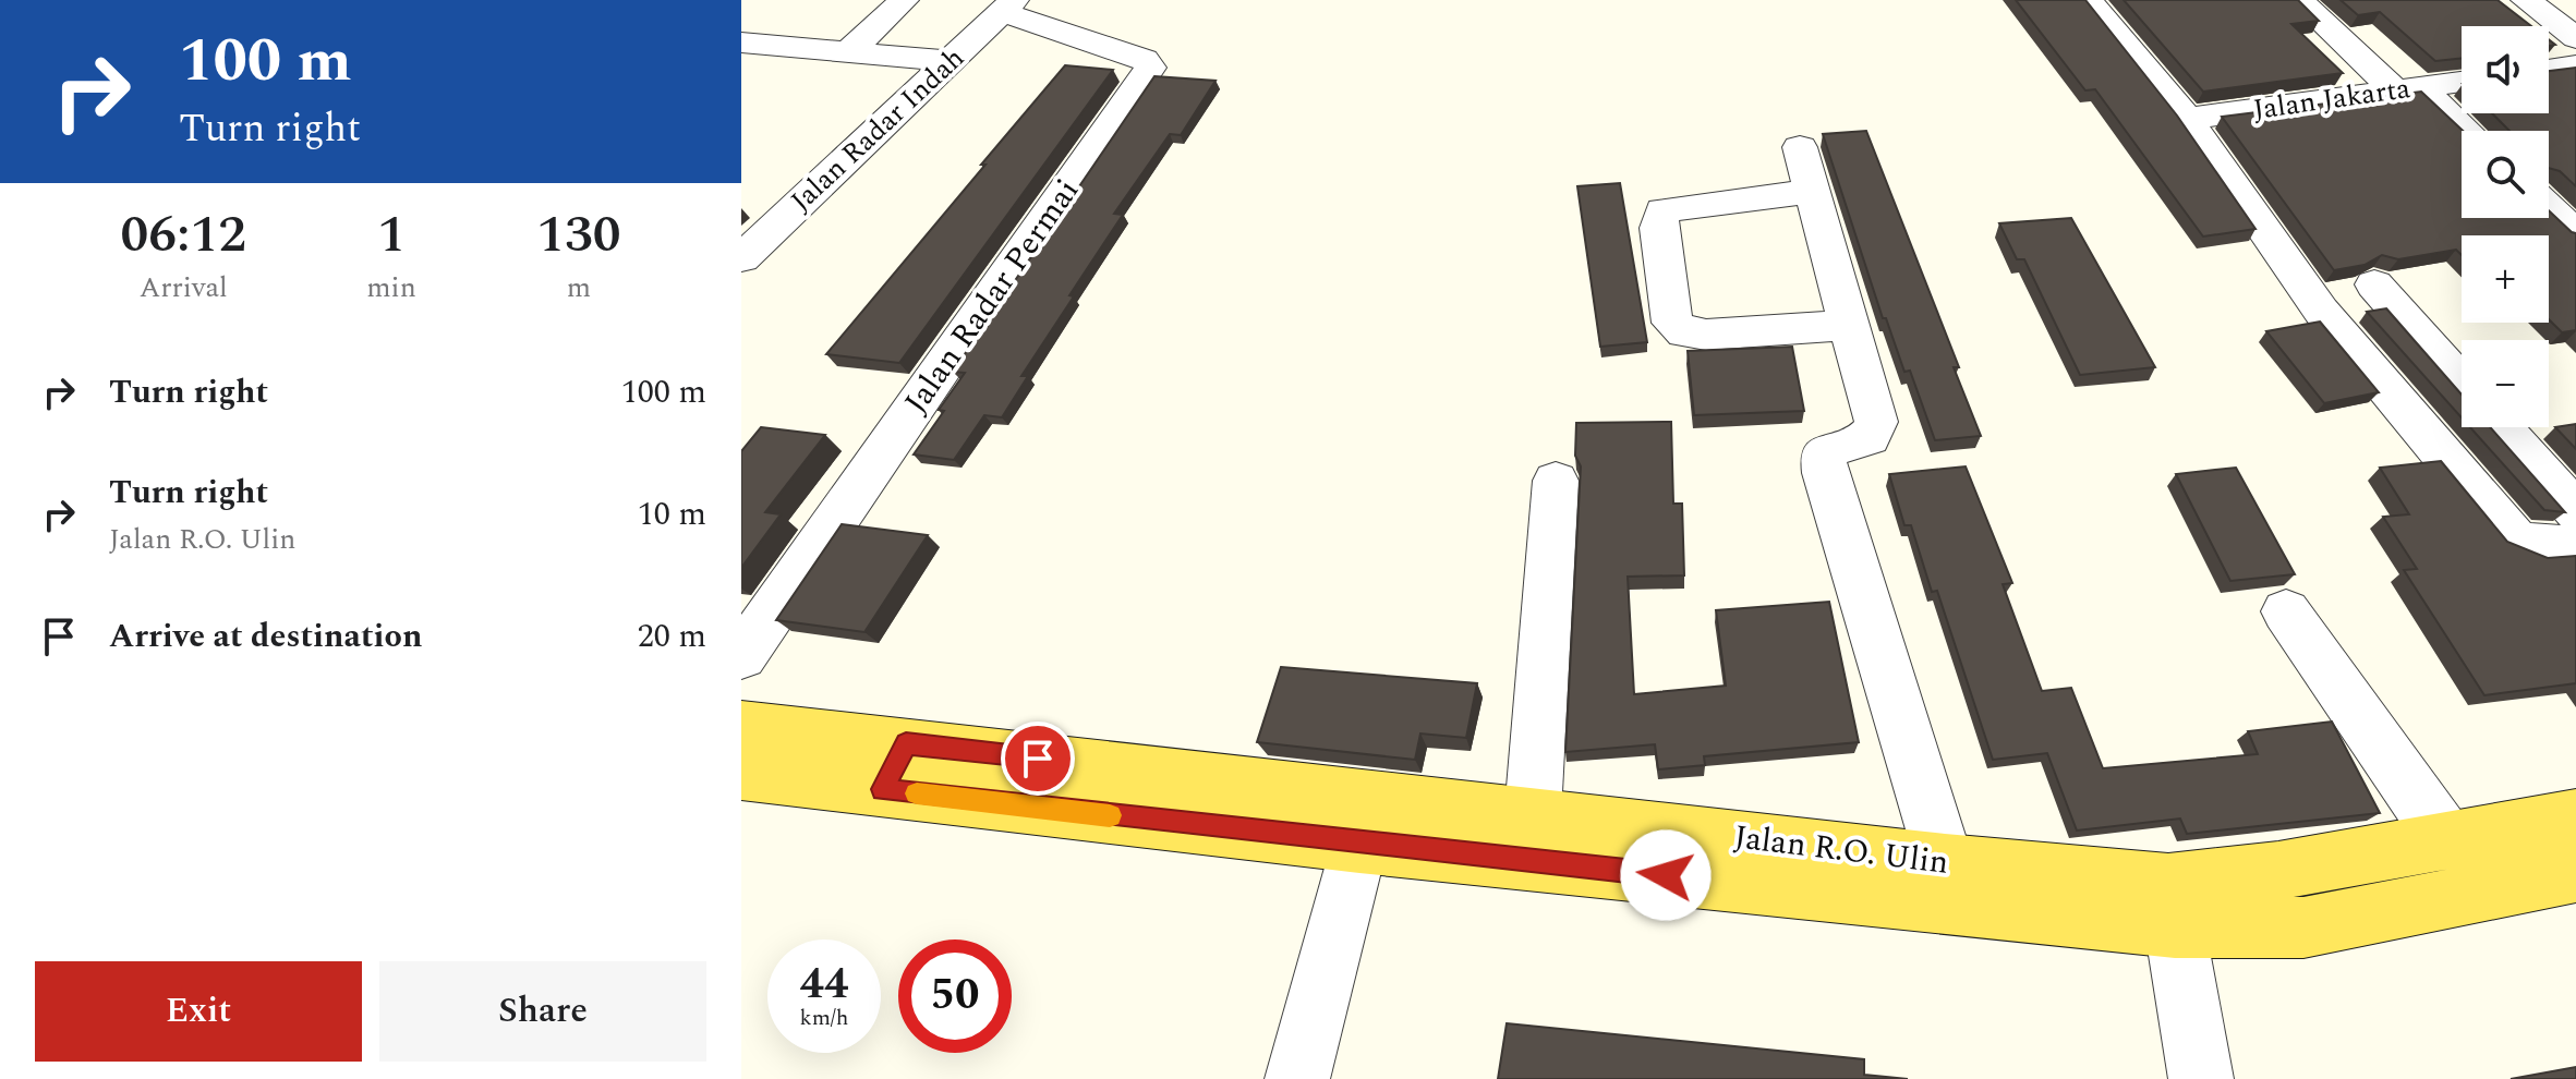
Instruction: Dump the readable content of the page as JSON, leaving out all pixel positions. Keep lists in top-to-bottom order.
{
  "streets": {
    "main road": ["Jalan R.O. Ulin"],
    "street": ["Jalan Jakarta", "Jalan Radar Indah", "Jalan Radar Permai"]
  },
  "crossings": [
    ["Jalan Radar Indah", "Jalan Radar Permai"]
  ],
  "page": {
    "turn": ["100 m", "Turn right"],
    "map_buttons": ["+", "−"],
    "eta": [
      "06:12",
      "Arrival",
      "1",
      "min",
      "130",
      "m"
    ],
    "list": [
      {
        "name": "Turn right",
        "value": "100 m"
      },
      {
        "name": "Turn right",
        "note": "Jalan R.O. Ulin",
        "value": "10 m"
      },
      {
        "name": "Arrive at destination",
        "value": "20 m"
      }
    ],
    "speed": "44 km/h",
    "limit": "50",
    "buttons": ["Exit", "Share"]
  }
}
